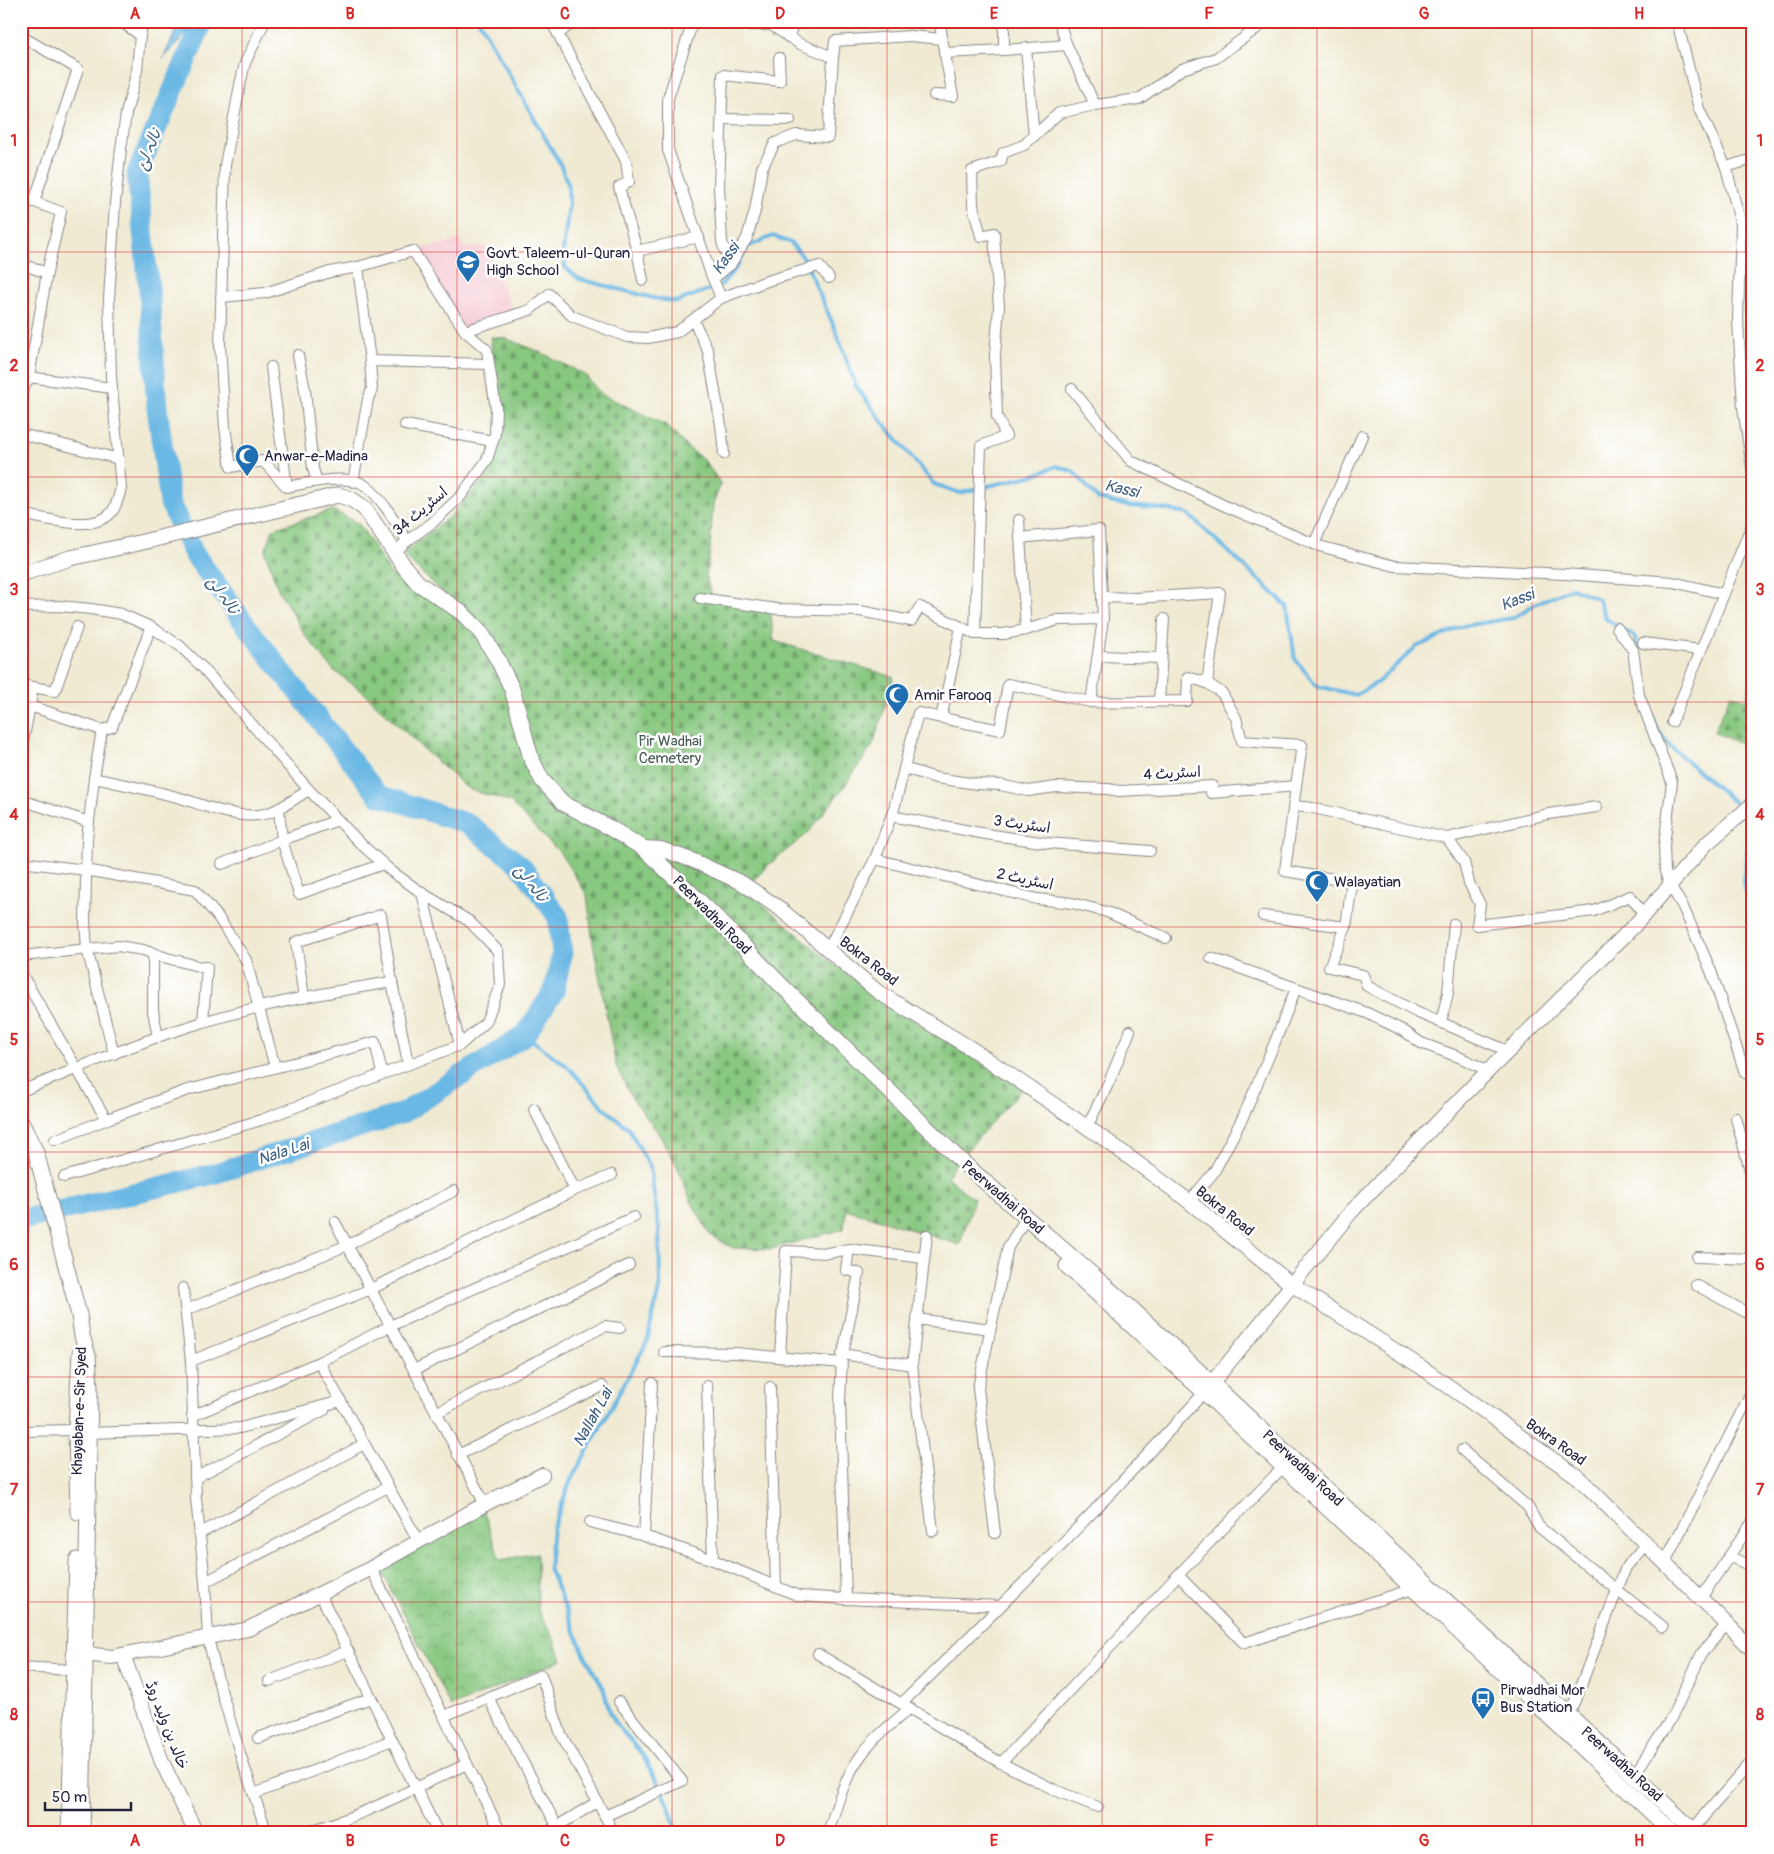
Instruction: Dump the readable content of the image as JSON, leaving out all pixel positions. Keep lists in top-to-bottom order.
{
  "streets": {
    "main road": ["Peerwadhai Road", "Khayaban-e-Sir Syed"],
    "street": [
      "اسٹریٹ 34",
      "اسٹریٹ 4",
      "اسٹریٹ 3",
      "اسٹریٹ 2",
      "Bokra Road",
      "خالد بن ولید روڈ"
    ]
  },
  "crossings": [
    ["اسٹریٹ 34", "Peerwadhai Road"],
    ["Peerwadhai Road", "Bokra Road"]
  ],
  "water": [
    "نالہ لئ",
    "Kassi",
    "Nala Lai",
    "Nallah Lai"
  ],
  "parks": ["Pir Wadhai Cemetery"],
  "places": {
    "school or university": ["Govt. Taleem-ul-Quran High School"],
    "mosque": ["Anwar-e-Madina", "Amir Farooq", "Walayatian"],
    "bus stop": ["Pirwadhai Mor Bus Station"]
  },
  "scale_bar": "50 m",
  "grid": {
    "columns": [
      "A",
      "B",
      "C",
      "D",
      "E",
      "F",
      "G",
      "H"
    ],
    "rows": [
      "1",
      "2",
      "3",
      "4",
      "5",
      "6",
      "7",
      "8"
    ]
  }
}
